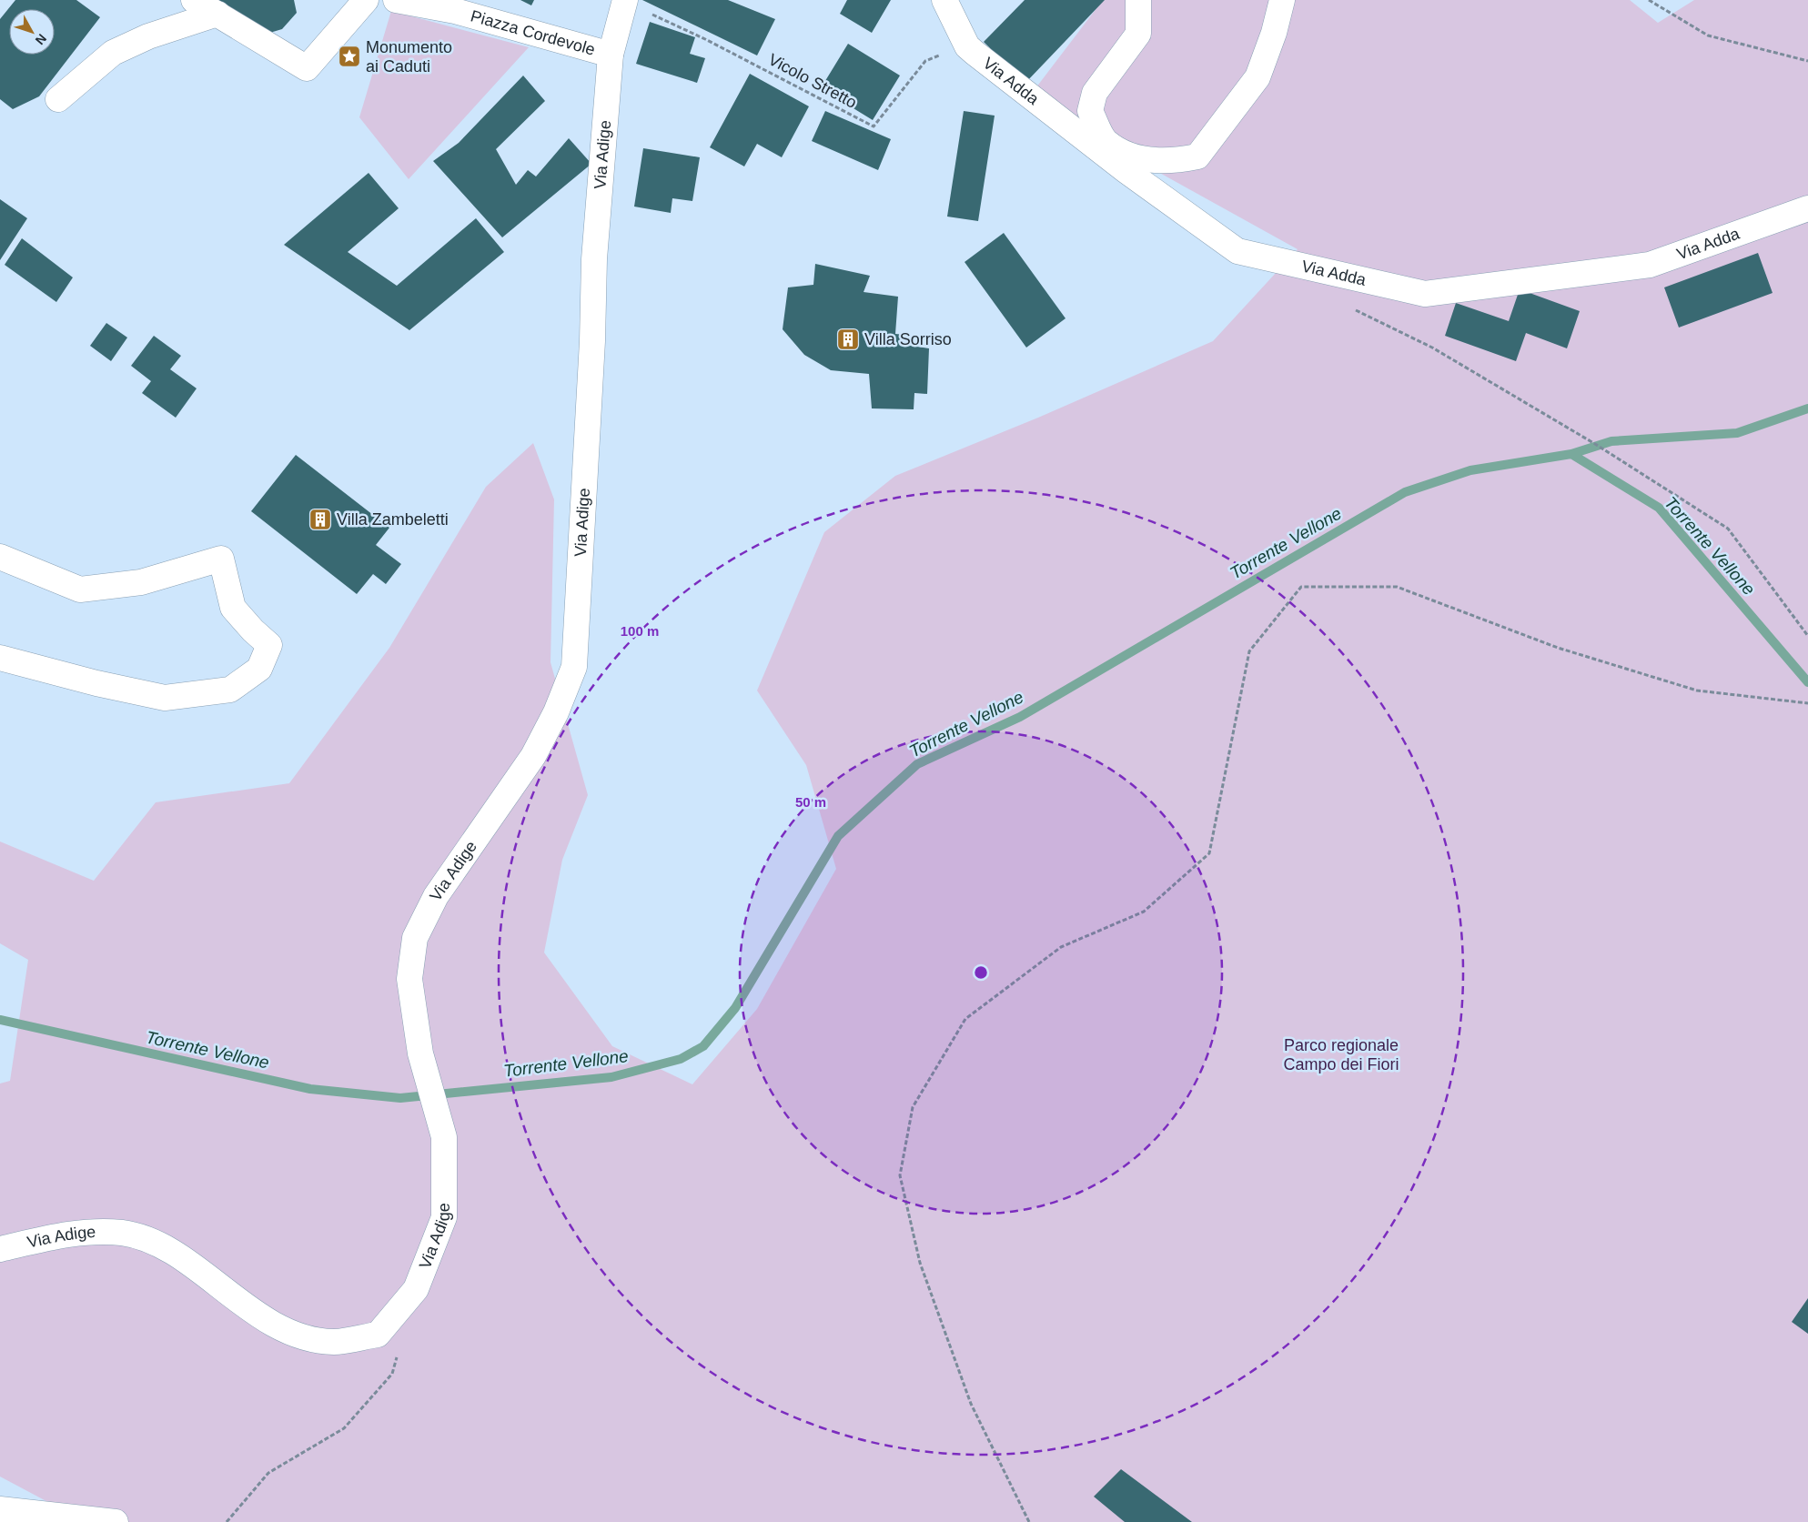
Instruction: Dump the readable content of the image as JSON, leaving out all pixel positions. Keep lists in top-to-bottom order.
{
  "streets": {
    "street": ["Piazza Cordevole", "Via Adda", "Via Adige"],
    "path": ["Vicolo Stretto"]
  },
  "crossings": [
    ["Piazza Cordevole", "Via Adige"],
    ["Vicolo Stretto", "Via Adda"],
    ["Vicolo Stretto", "Via Adige"]
  ],
  "water": ["Torrente Vellone"],
  "parks": ["Parco regionale Campo dei Fiori"],
  "places": {
    "place": ["Monumento ai Caduti"],
    "building": ["Villa Sorriso", "Villa Zambeletti"]
  },
  "north": "bottom right",
  "rings": ["100 m", "50 m"]
}
